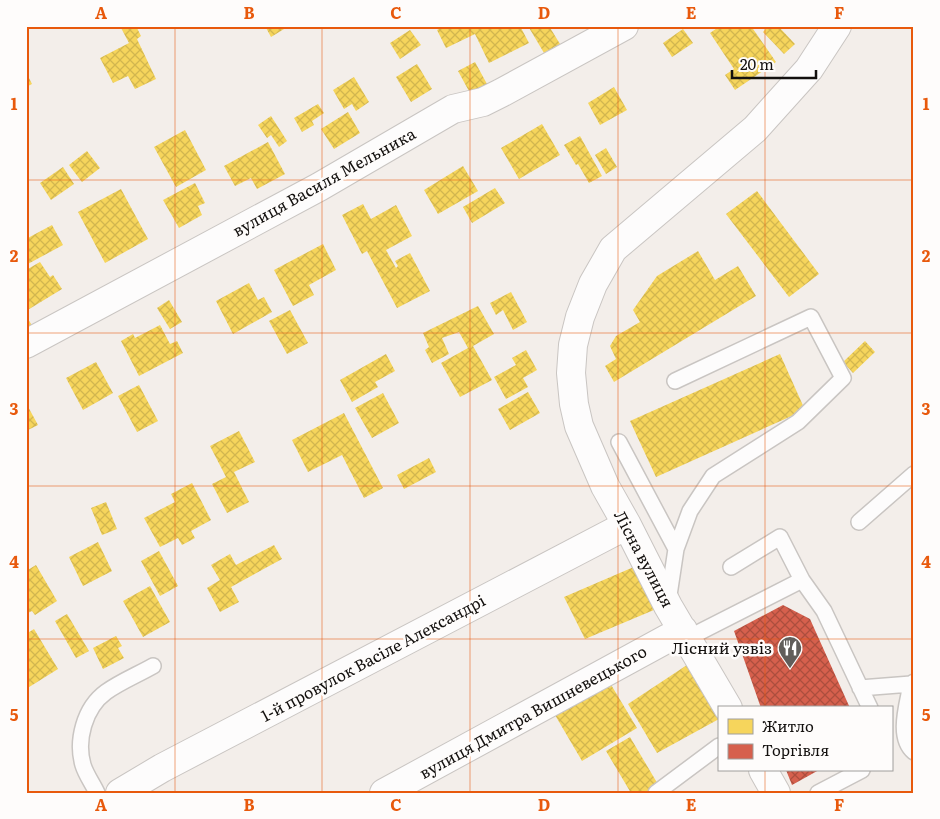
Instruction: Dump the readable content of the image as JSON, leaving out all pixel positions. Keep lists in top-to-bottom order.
{
  "streets": {
    "street": [
      "вулиця Василя Мельника",
      "Лісна вулиця",
      "1-й провулок Васіле Александрі",
      "вулиця Дмитра Вишневецького"
    ]
  },
  "crossings": [
    ["Лісна вулиця", "1-й провулок Васіле Александрі"],
    ["Лісна вулиця", "вулиця Дмитра Вишневецького"]
  ],
  "places": {
    "restaurant": ["Лісний узвіз"]
  },
  "legend": ["Житло", "Торгівля"],
  "scale_bar": "20 m",
  "grid": {
    "columns": [
      "A",
      "B",
      "C",
      "D",
      "E",
      "F"
    ],
    "rows": [
      "1",
      "2",
      "3",
      "4",
      "5"
    ]
  }
}
